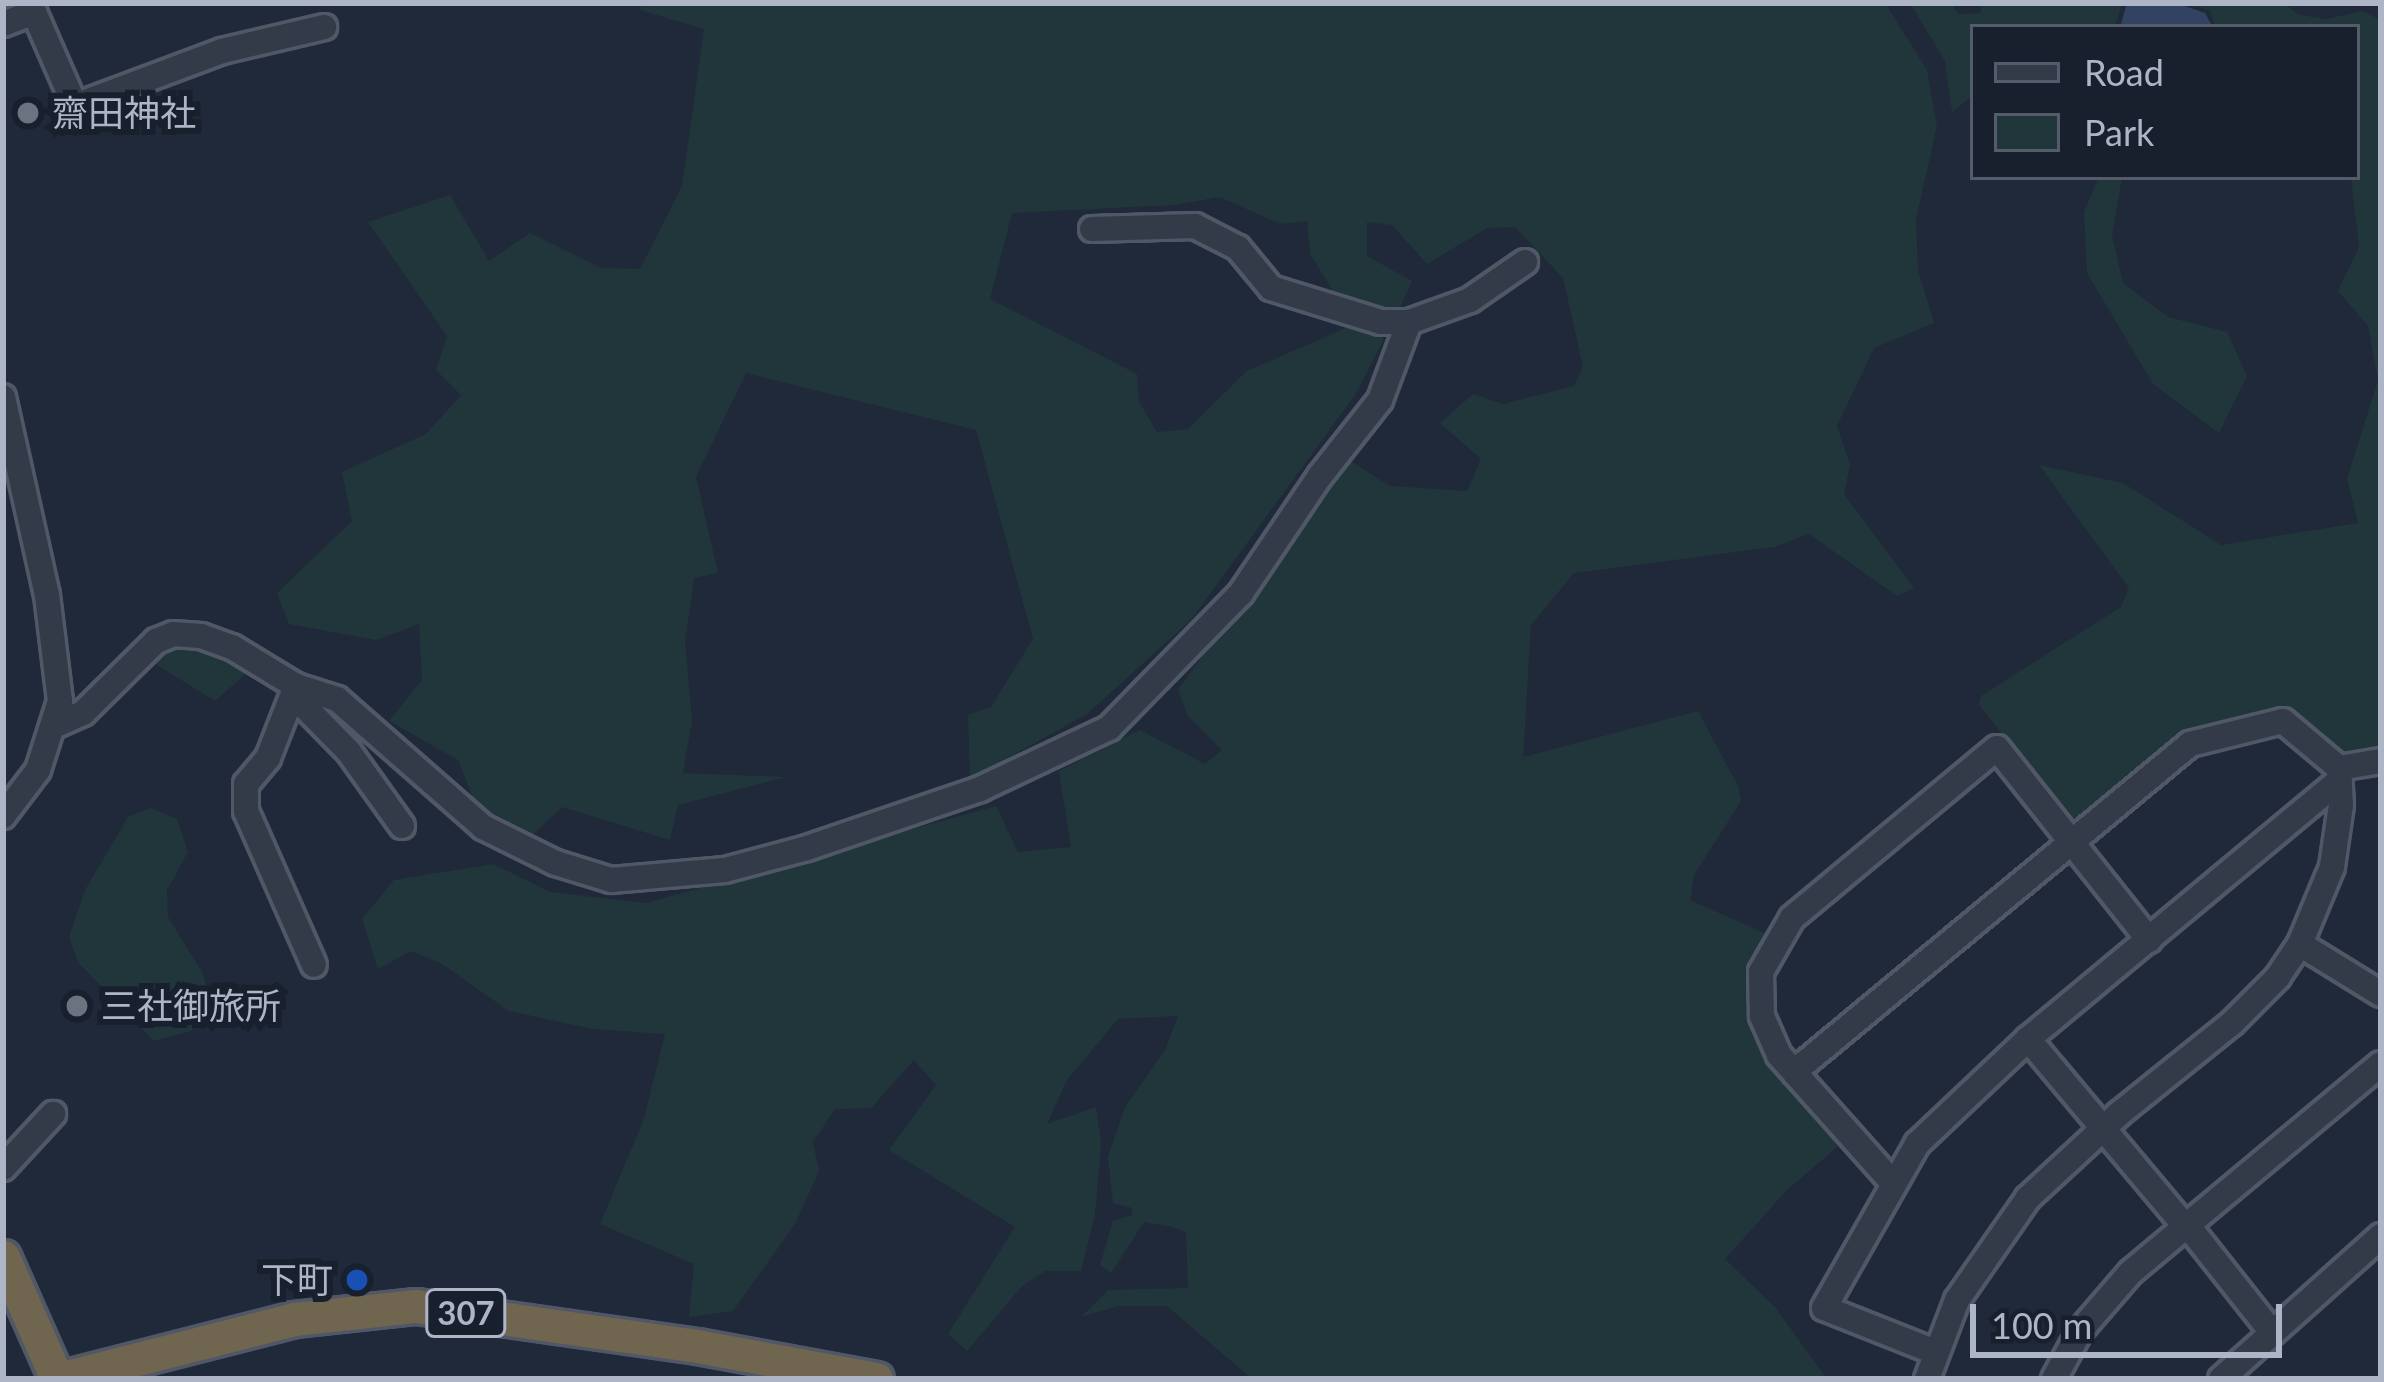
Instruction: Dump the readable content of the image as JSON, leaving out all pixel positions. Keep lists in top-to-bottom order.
{
  "streets": {
    "highway": ["307"]
  },
  "places": ["齋田神社", "三社御旅所", "下町"],
  "legend": ["Road", "Park"],
  "scale_bar": "100 m"
}
